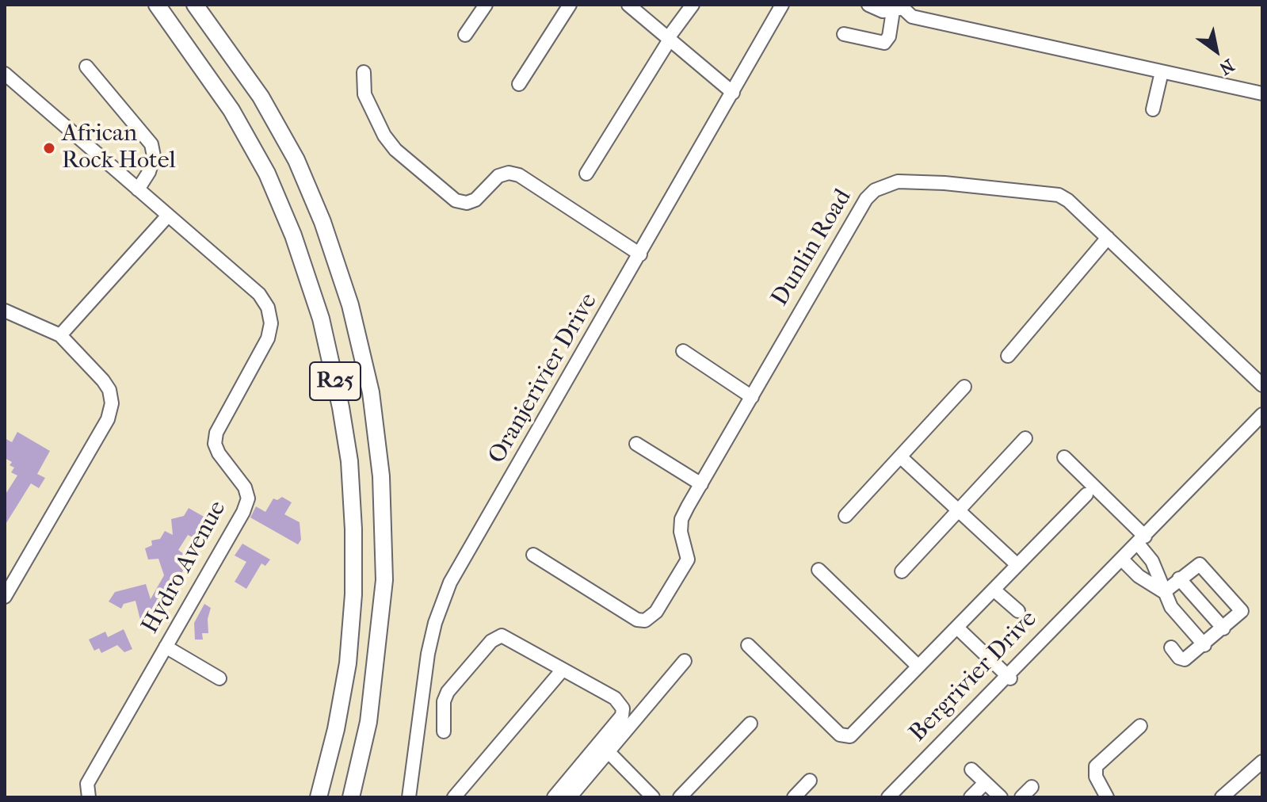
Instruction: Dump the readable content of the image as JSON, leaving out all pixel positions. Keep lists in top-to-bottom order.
{
  "streets": {
    "main road": ["R25"],
    "street": [
      "Dunlin Road",
      "Oranjerivier Drive",
      "Hydro Avenue",
      "Bergrivier Drive"
    ]
  },
  "places": ["African Rock Hotel"],
  "north": "bottom right"
}
